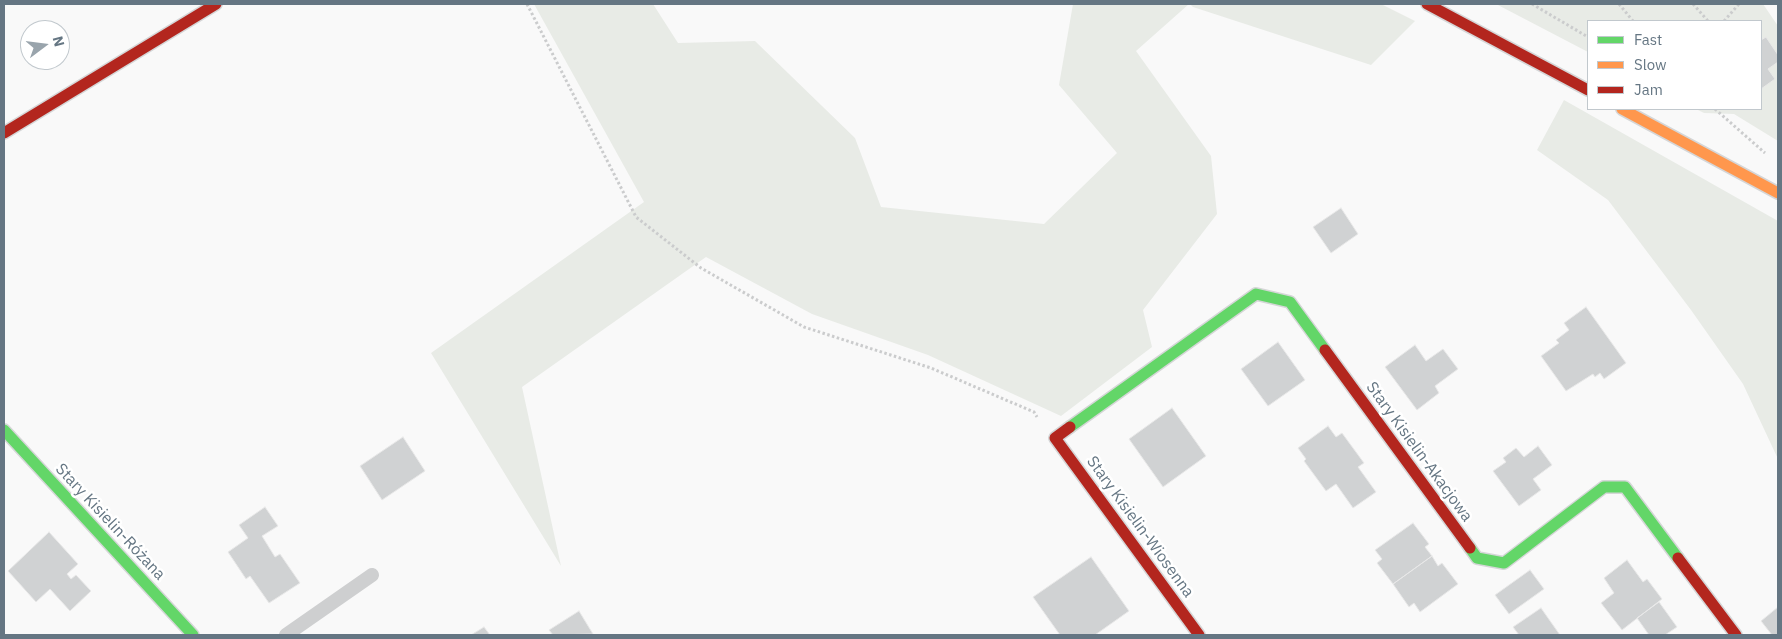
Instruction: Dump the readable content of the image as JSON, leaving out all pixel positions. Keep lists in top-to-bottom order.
{
  "streets": {
    "street": ["Stary Kisielin-Akacjowa", "Stary Kisielin-Różana", "Stary Kisielin-Wiosenna"]
  },
  "crossings": [
    ["Stary Kisielin-Akacjowa", "Stary Kisielin-Wiosenna"]
  ],
  "legend": ["Fast", "Slow", "Jam"],
  "north": "right"
}
